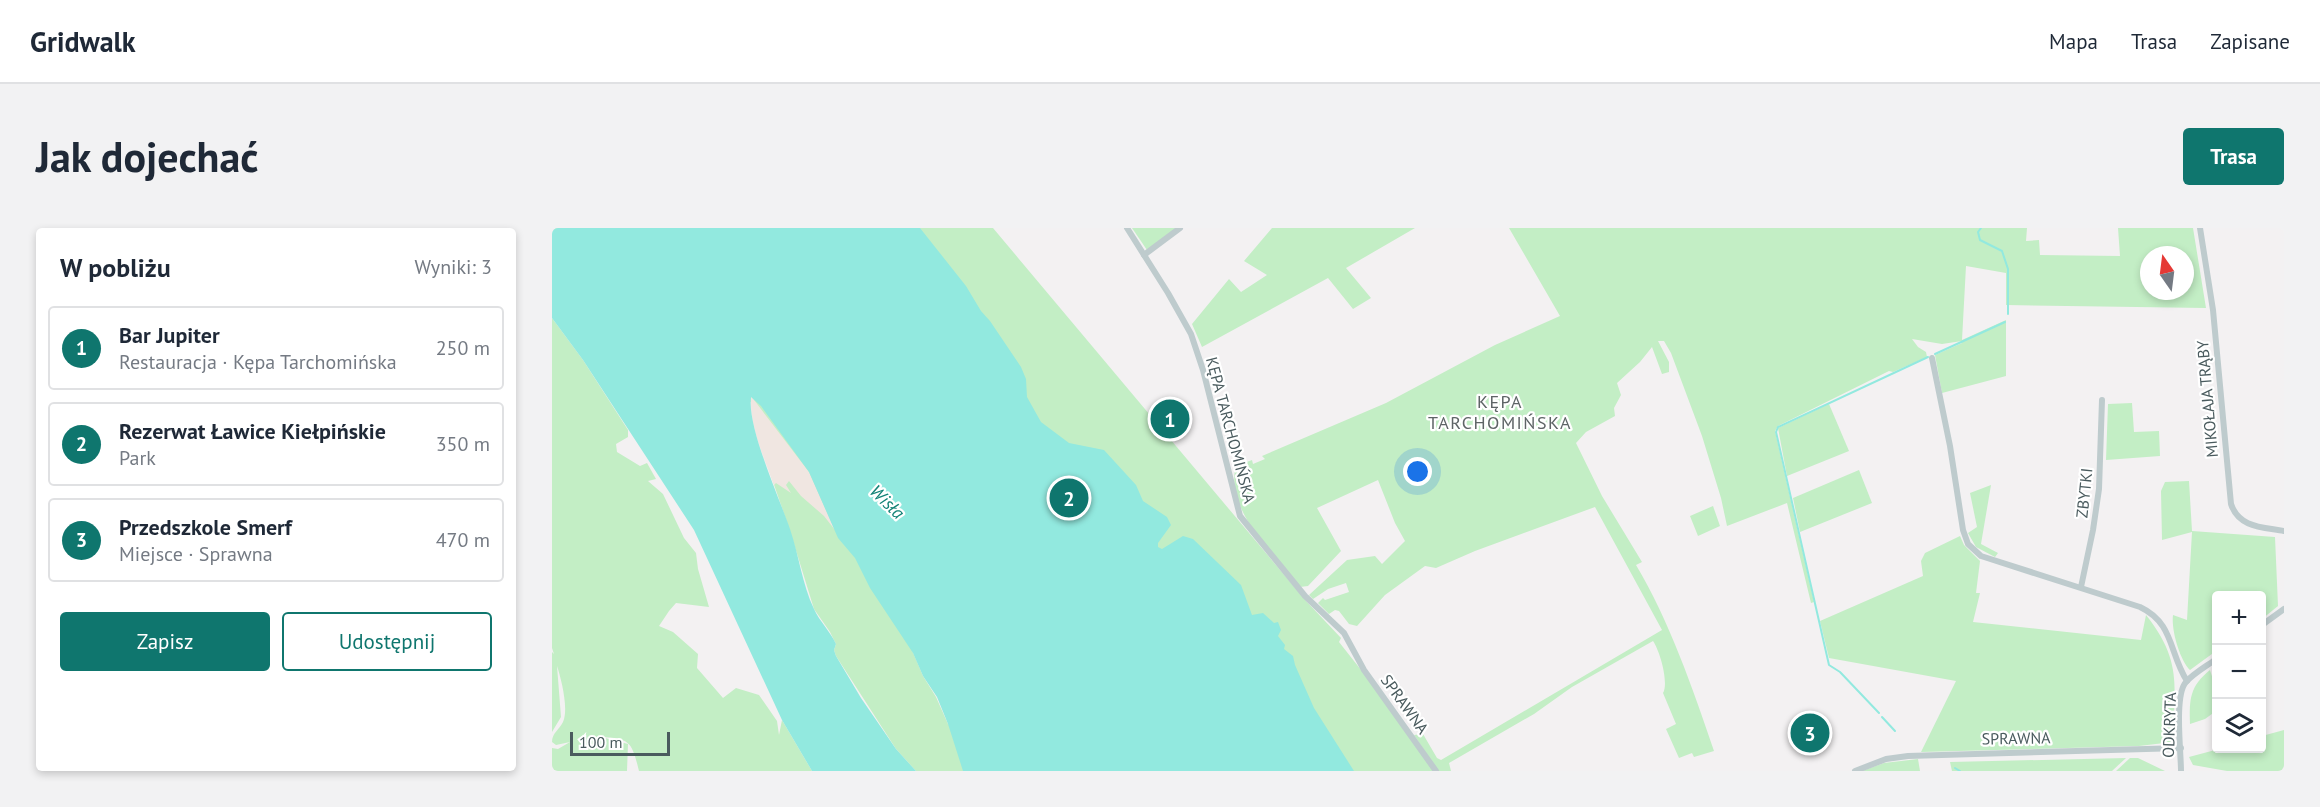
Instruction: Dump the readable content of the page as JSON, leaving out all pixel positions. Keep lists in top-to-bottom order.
{
  "streets": {
    "street": [
      "MIKOŁAJA TRĄBY",
      "KĘPA TARCHOMIŃSKA",
      "ZBYTKI",
      "SPRAWNA",
      "ODKRYTA"
    ]
  },
  "crossings": [
    ["KĘPA TARCHOMIŃSKA", "SPRAWNA"],
    ["SPRAWNA", "ODKRYTA"]
  ],
  "districts": ["KĘPA TARCHOMIŃSKA"],
  "water": ["Wisła"],
  "scale_bar": "100 m",
  "north": "top",
  "page": {
    "header": "Gridwalk",
    "nav": ["Mapa", "Trasa", "Zapisane"],
    "buttons": [
      "Trasa",
      ["Zapisz", "Udostępnij"]
    ],
    "title": "Jak dojechać",
    "heading": ["W pobliżu", "Wyniki: 3"],
    "list": [
      {
        "mark": "1",
        "name": "Bar Jupiter",
        "note": "Restauracja · Kępa Tarchomińska",
        "value": "250 m"
      },
      {
        "mark": "2",
        "name": "Rezerwat Ławice Kiełpińskie",
        "note": "Park",
        "value": "350 m"
      },
      {
        "mark": "3",
        "name": "Przedszkole Smerf",
        "note": "Miejsce · Sprawna",
        "value": "470 m"
      }
    ],
    "pins": ["1", "2", "3"],
    "map_buttons": ["+", "−"],
    "scale": "100 m"
  }
}
